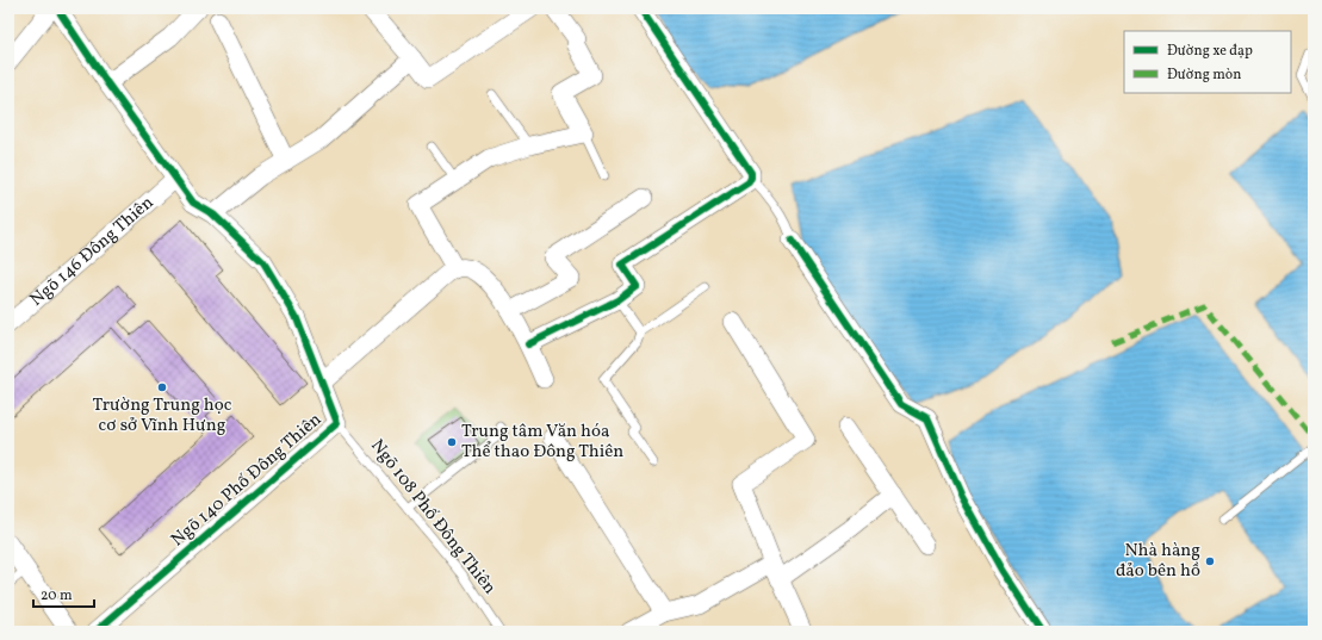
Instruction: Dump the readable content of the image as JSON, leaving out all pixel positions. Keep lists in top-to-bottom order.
{
  "streets": {
    "street": ["Ngõ 146 Đông Thiên", "Ngõ 140 Phố Đông Thiên"],
    "lane": ["Ngõ 108 Phố Đông Thiên"]
  },
  "crossings": [
    ["Ngõ 146 Đông Thiên", "Ngõ 140 Phố Đông Thiên"],
    ["Ngõ 140 Phố Đông Thiên", "Ngõ 108 Phố Đông Thiên"]
  ],
  "places": ["Trường Trung học cơ sở Vĩnh Hưng", "Trung tâm Văn hóa Thể thao Đông Thiên", "Nhà hàng đảo bên hồ"],
  "legend": ["Đường xe đạp", "Đường mòn"],
  "scale_bar": "20 m"
}
